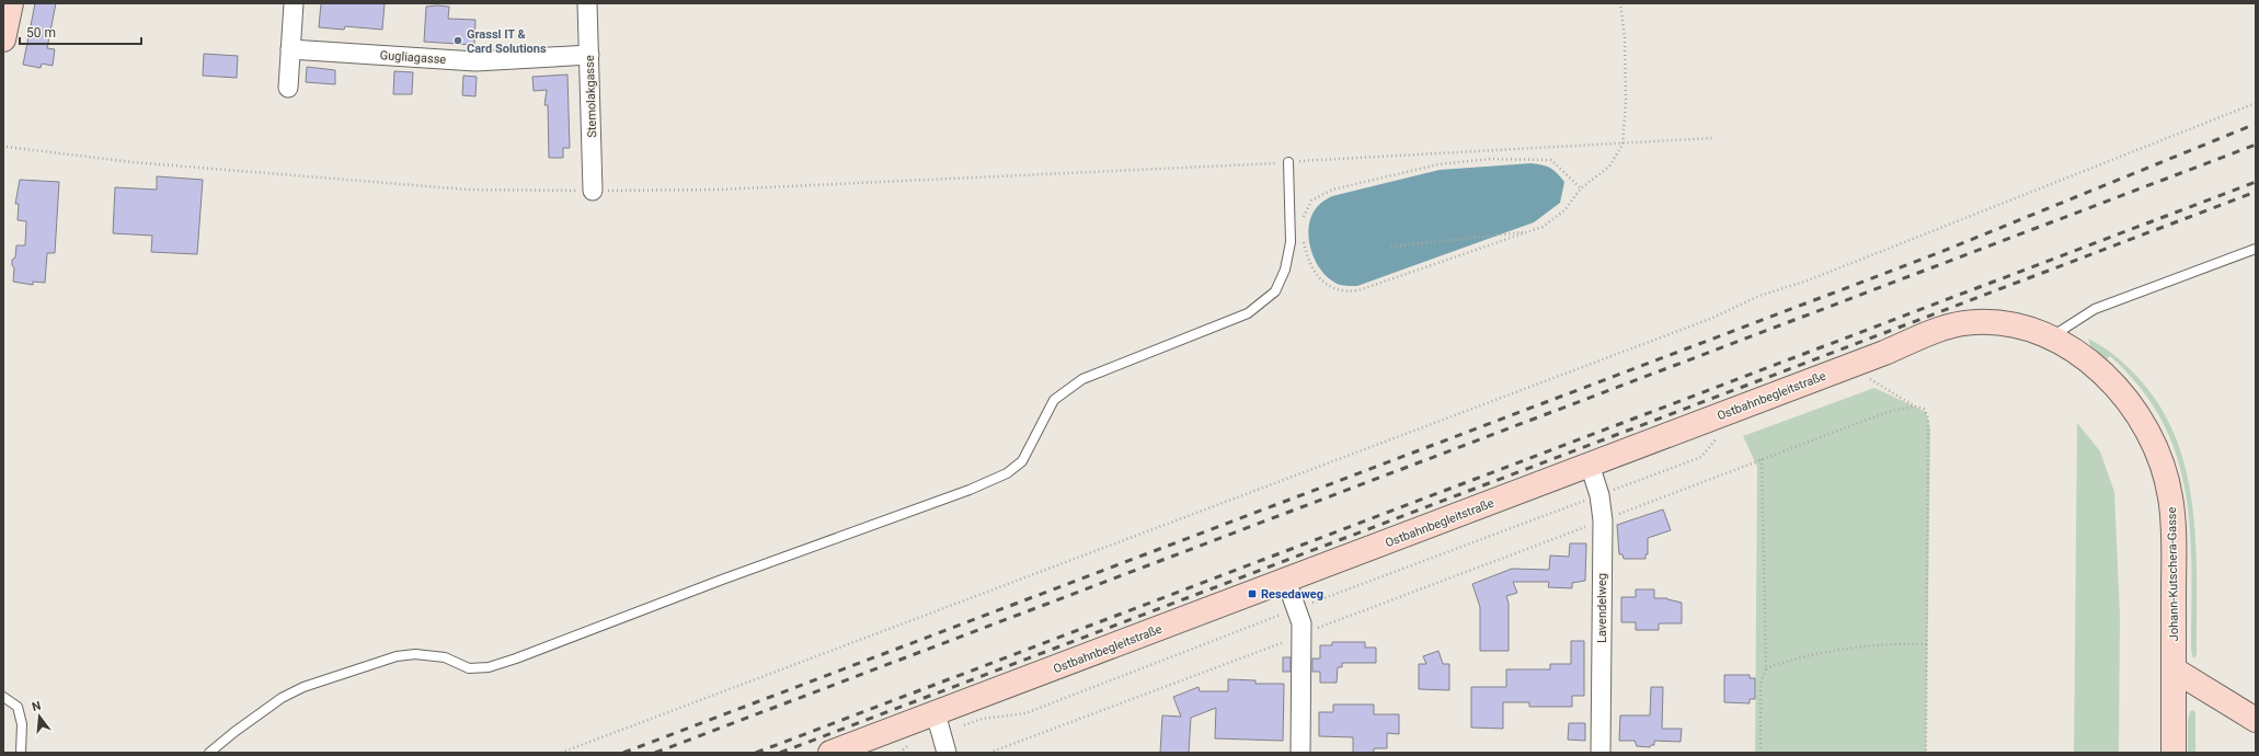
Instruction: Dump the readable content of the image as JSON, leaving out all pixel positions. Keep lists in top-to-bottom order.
{
  "streets": {
    "street": [
      "Gugliagasse",
      "Stemolakgasse",
      "Ostbahnbegleitstraße",
      "Johann-Kutschera-Gasse",
      "Lavendelweg"
    ]
  },
  "crossings": [
    ["Gugliagasse", "Stemolakgasse"],
    ["Ostbahnbegleitstraße", "Johann-Kutschera-Gasse"],
    ["Ostbahnbegleitstraße", "Lavendelweg"]
  ],
  "places": {
    "other": ["Grassl IT & Card Solutions"],
    "transit": ["Resedaweg"]
  },
  "scale_bar": "50 m",
  "north": "top"
}
